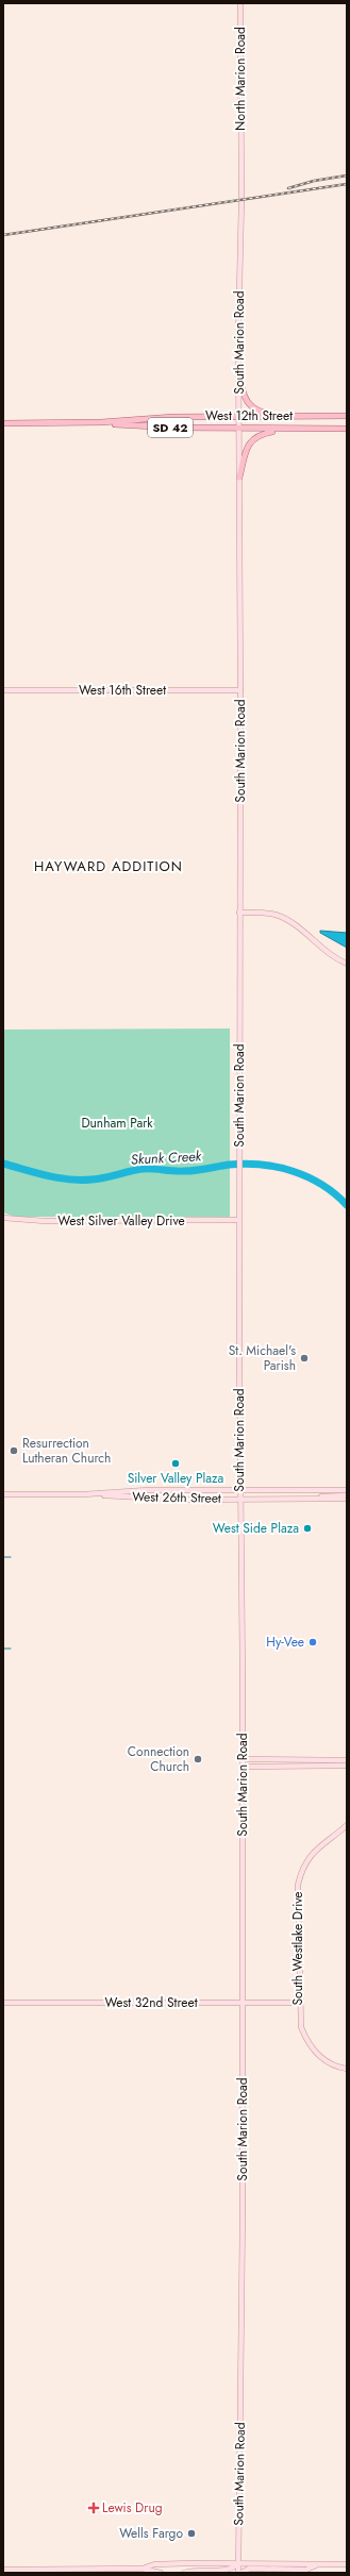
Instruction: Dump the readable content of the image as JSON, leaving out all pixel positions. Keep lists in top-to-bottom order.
{
  "streets": {
    "main road": [
      "North Marion Road",
      "South Marion Road",
      "West 12th Street",
      "SD 42",
      "West 16th Street",
      "West Silver Valley Drive",
      "West 26th Street",
      "South Westlake Drive",
      "West 32nd Street"
    ]
  },
  "crossings": [
    ["North Marion Road", "South Marion Road"],
    ["South Marion Road", "West 12th Street"],
    ["South Marion Road", "West 16th Street"],
    ["South Marion Road", "West Silver Valley Drive"],
    ["South Marion Road", "West 26th Street"],
    ["South Marion Road", "West 32nd Street"],
    ["South Westlake Drive", "West 32nd Street"]
  ],
  "districts": ["HAYWARD ADDITION"],
  "water": ["Skunk Creek"],
  "parks": ["Dunham Park"],
  "places": {
    "other": [
      "St. Michael's Parish",
      "Resurrection Lutheran Church",
      "Silver Valley Plaza",
      "West Side Plaza",
      "Hy-Vee",
      "Connection Church",
      "Wells Fargo"
    ],
    "health": ["Lewis Drug"]
  }
}
